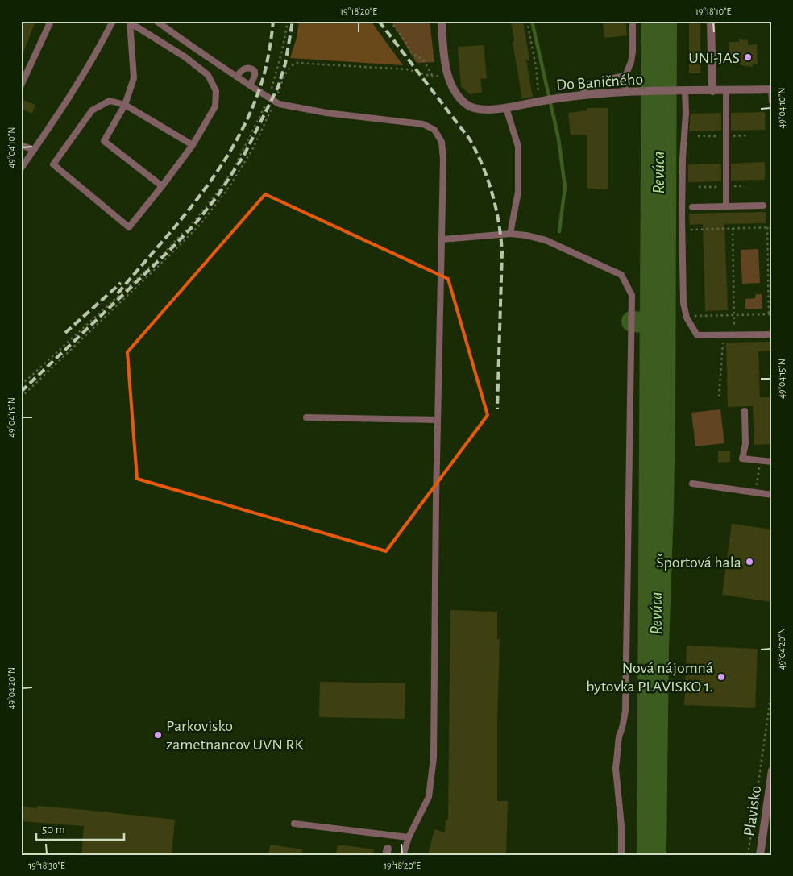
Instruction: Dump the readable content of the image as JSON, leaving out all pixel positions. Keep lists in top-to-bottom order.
{
  "streets": {
    "street": ["Do Baničného", "Plavisko"]
  },
  "water": ["Revúca"],
  "places": [
    "UNI-JAS",
    "Športová hala",
    "Nová nájomná bytovka PLAVISKO 1.",
    "Parkovisko zametnancov UVN RK"
  ],
  "scale_bar": "50 m",
  "coordinates": [
    "19°18'20\"E",
    "19°18'10\"E",
    "49°04'10\"N",
    "49°04'15\"N",
    "49°04'20\"N",
    "19°18'30\"E"
  ]
}
